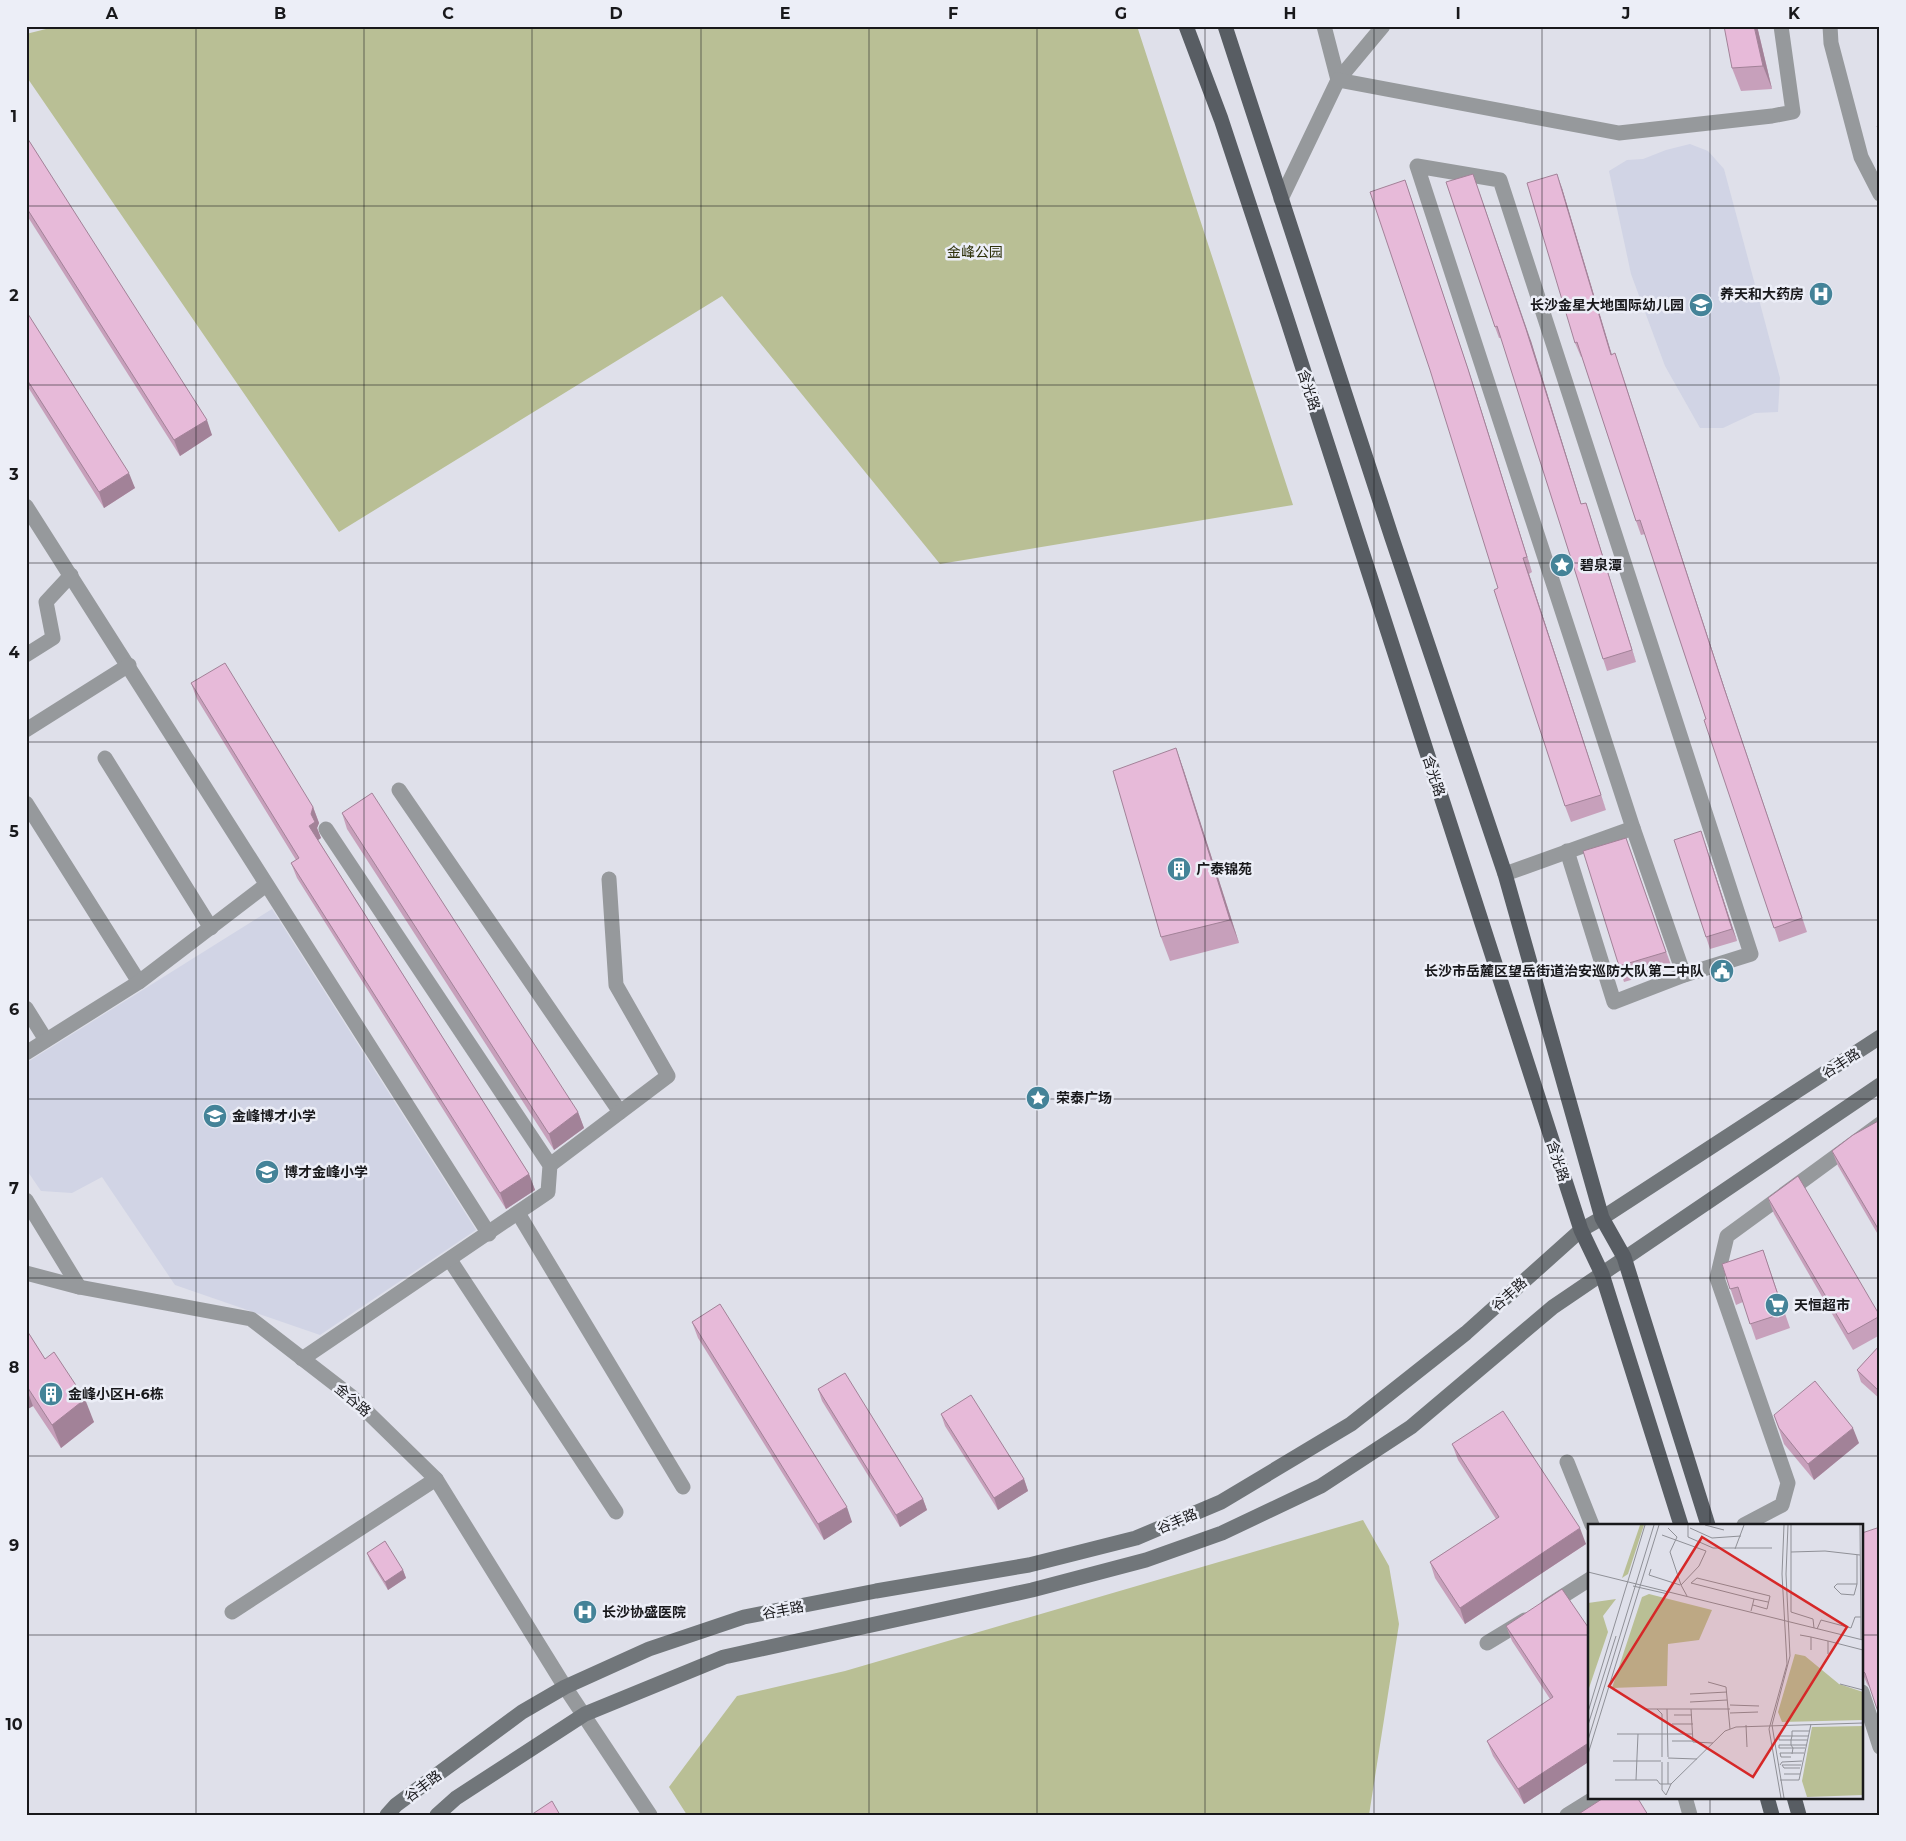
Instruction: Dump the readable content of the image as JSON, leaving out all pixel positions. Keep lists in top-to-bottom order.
{
  "streets": {
    "main road": ["含光路"],
    "street": ["谷丰路", "金谷路"]
  },
  "crossings": [
    ["含光路", "谷丰路"],
    ["谷丰路", "金谷路"]
  ],
  "parks": ["金峰公园"],
  "places": {
    "hospital": ["养天和大药房", "长沙协盛医院"],
    "school or university": ["长沙金星大地国际幼儿园", "金峰博才小学", "博才金峰小学"],
    "place": ["碧泉潭", "荣泰广场"],
    "building": ["广泰锦苑", "金峰小区H-6栋"],
    "public building": ["长沙市岳麓区望岳街道治安巡防大队第二中队"],
    "supermarket": ["天恒超市"]
  },
  "grid": {
    "columns": [
      "A",
      "B",
      "C",
      "D",
      "E",
      "F",
      "G",
      "H",
      "I",
      "J",
      "K"
    ],
    "rows": [
      "1",
      "2",
      "3",
      "4",
      "5",
      "6",
      "7",
      "8",
      "9",
      "10"
    ]
  }
}
